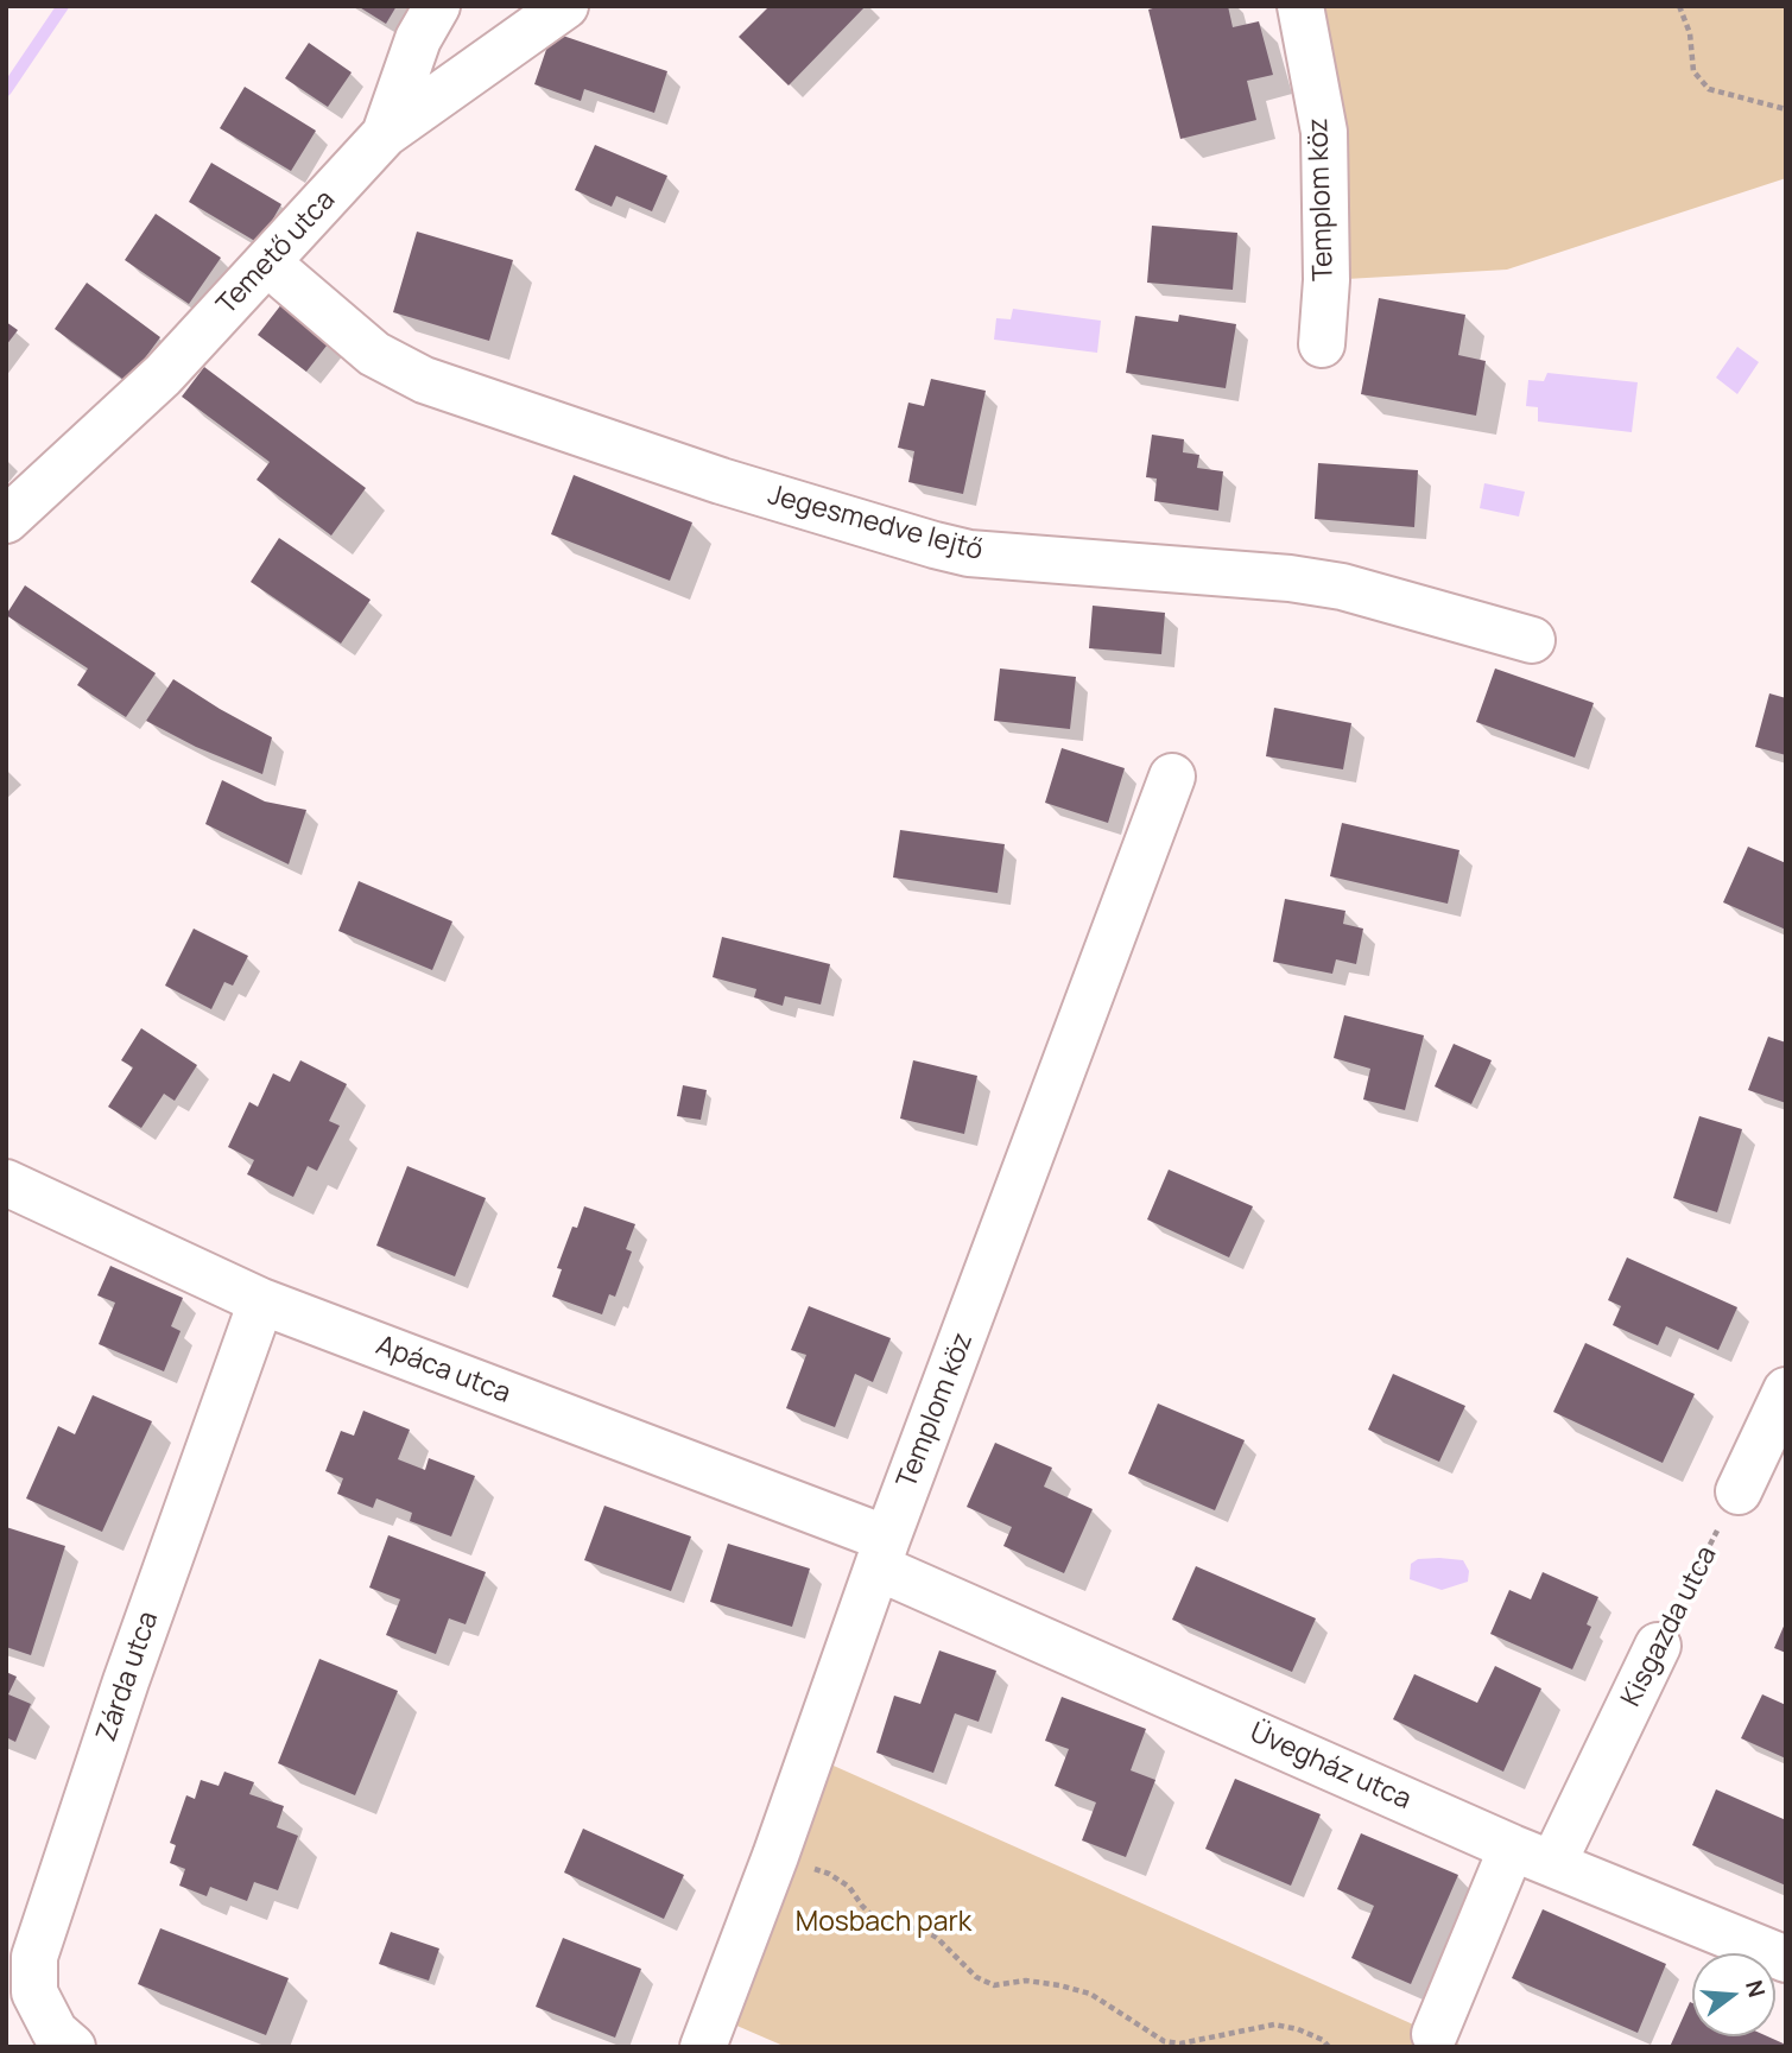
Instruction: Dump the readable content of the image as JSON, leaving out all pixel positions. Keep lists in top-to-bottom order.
{
  "streets": {
    "street": [
      "Templom köz",
      "Temető utca",
      "Jegesmedve lejtő",
      "Apáca utca",
      "Kisgazda utca",
      "Zárda utca",
      "Üvegház utca"
    ]
  },
  "crossings": [
    ["Templom köz", "Apáca utca"],
    ["Templom köz", "Üvegház utca"],
    ["Temető utca", "Jegesmedve lejtő"],
    ["Apáca utca", "Zárda utca"],
    ["Apáca utca", "Üvegház utca"],
    ["Kisgazda utca", "Üvegház utca"]
  ],
  "parks": ["Mosbach park"],
  "north": "right"
}
